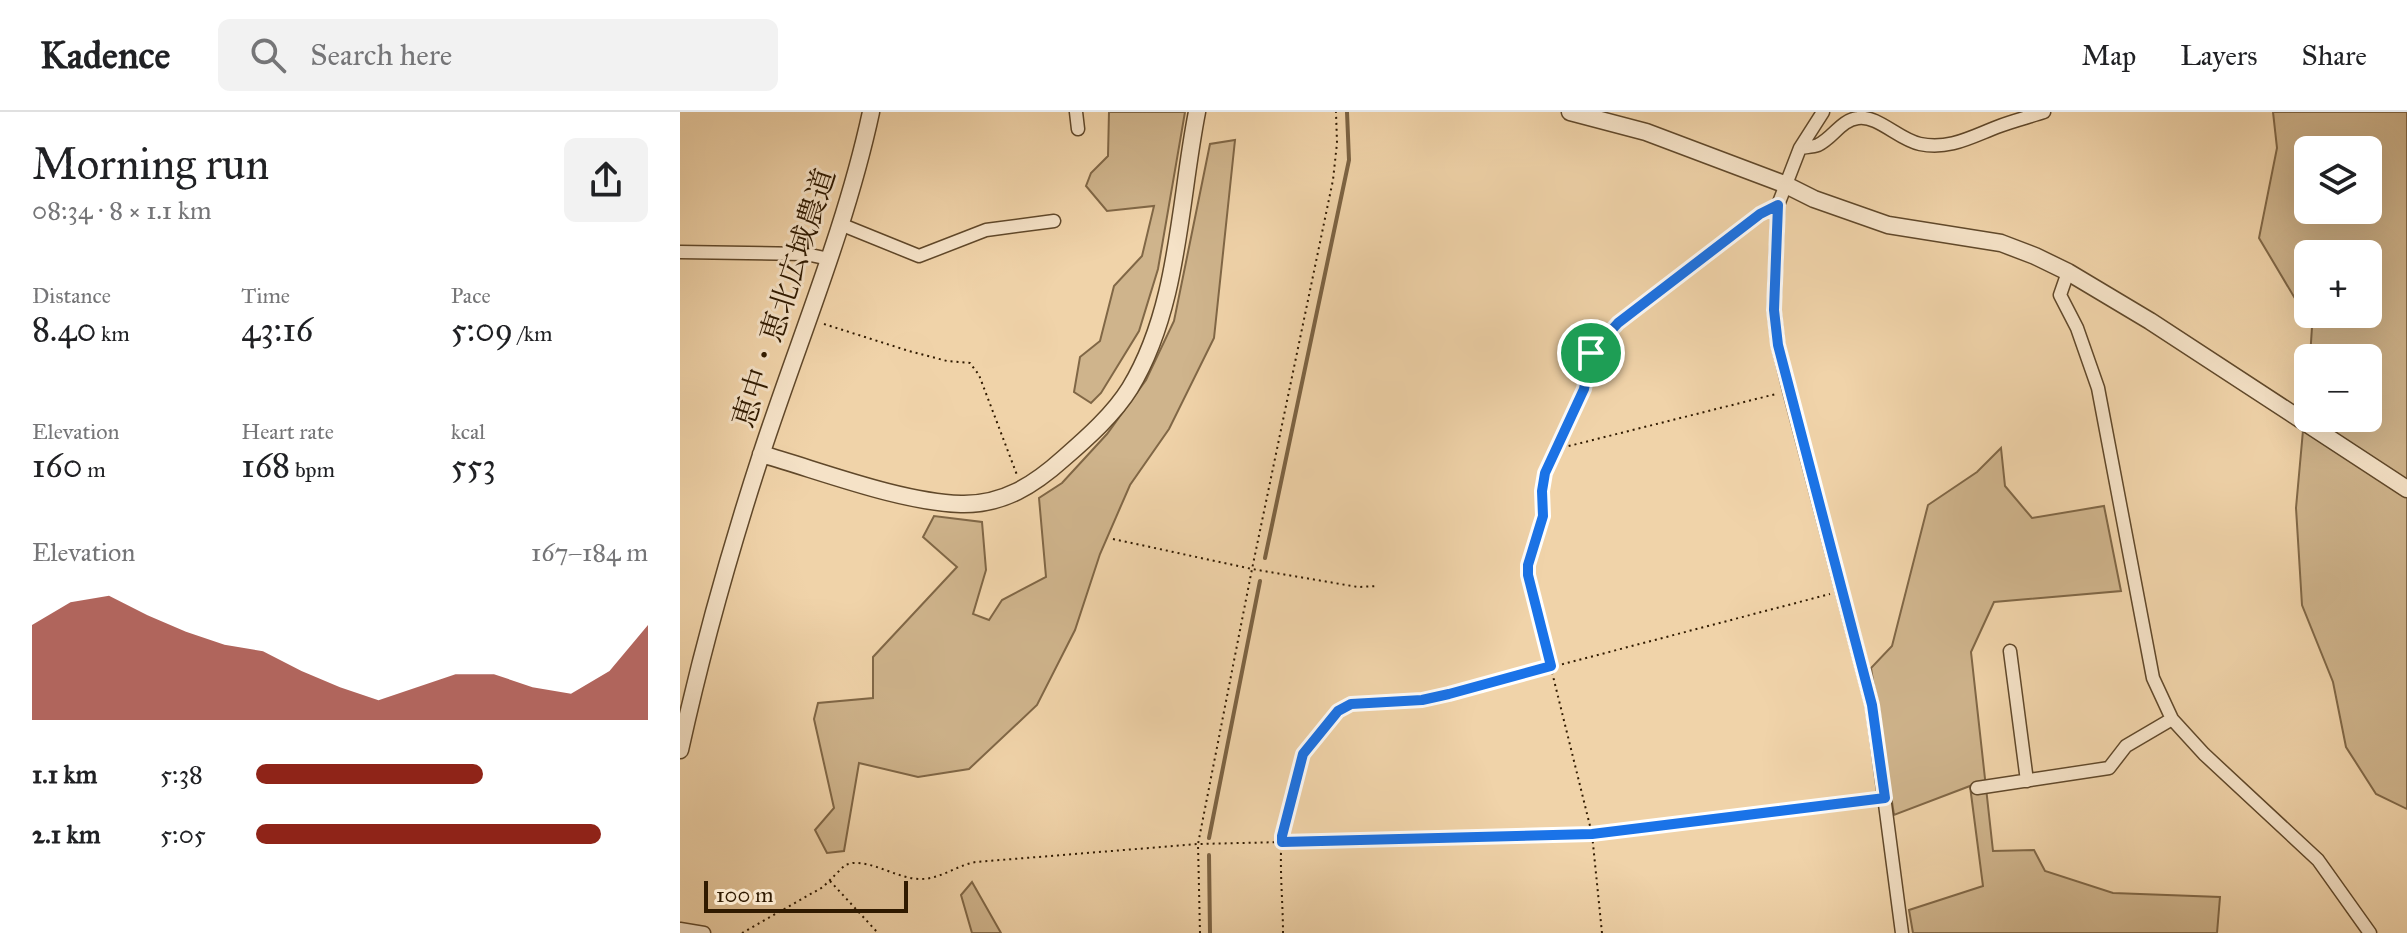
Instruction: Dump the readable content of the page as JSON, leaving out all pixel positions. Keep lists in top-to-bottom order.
{
  "streets": {
    "street": ["恵中・恵北広域農道"]
  },
  "scale_bar": "100 m",
  "page": {
    "header": "Kadence",
    "search": "Search here",
    "nav": ["Map", "Layers", "Share"],
    "heading": ["Morning run", "08:34 · 8 × 1.1 km"],
    "map_buttons": ["+", "−"],
    "stats": [
      ["Distance", "8.40 km"],
      ["Time", "43:16"],
      ["Pace", "5:09 /km"],
      ["Elevation", "160 m"],
      ["Heart rate", "168 bpm"],
      ["kcal", "553"]
    ],
    "chart": ["Elevation", "167–184 m"],
    "list": [
      {
        "name": "1.1 km",
        "note": "5:38"
      },
      {
        "name": "2.1 km",
        "note": "5:05"
      }
    ],
    "scale": "100 m"
  }
}
